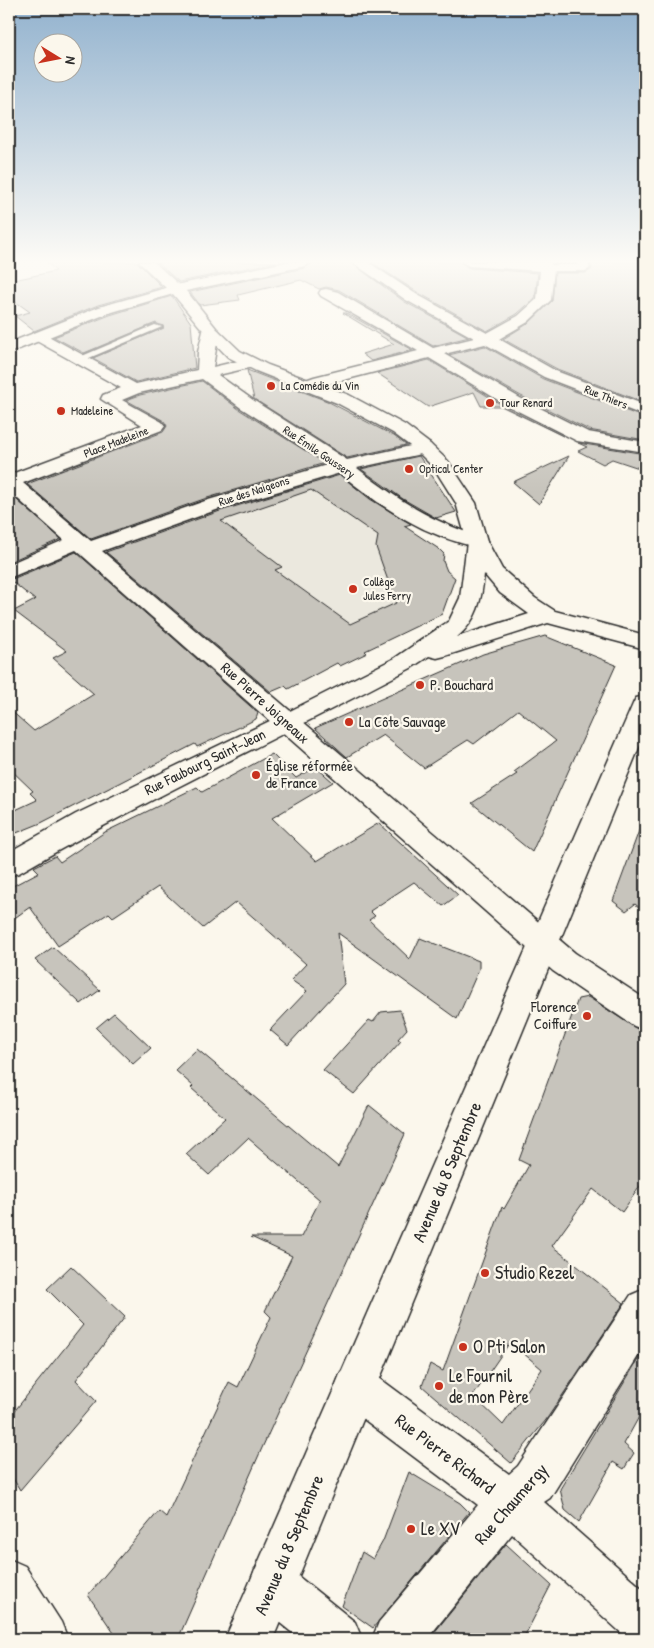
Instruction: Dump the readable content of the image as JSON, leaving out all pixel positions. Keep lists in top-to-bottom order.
{
  "streets": {
    "street": [
      "Rue Thiers",
      "Place Madeleine",
      "Rue Émile Goussery",
      "Rue des Naigeons",
      "Rue Pierre Joigneaux",
      "Rue Faubourg Saint-Jean",
      "Avenue du 8 Septembre",
      "Rue Pierre Richard",
      "Rue Chaumergy"
    ]
  },
  "crossings": [
    ["Place Madeleine", "Rue Pierre Joigneaux"],
    ["Rue Émile Goussery", "Rue des Naigeons"],
    ["Rue des Naigeons", "Rue Pierre Joigneaux"],
    ["Rue Pierre Joigneaux", "Rue Faubourg Saint-Jean"],
    ["Rue Pierre Joigneaux", "Avenue du 8 Septembre"],
    ["Avenue du 8 Septembre", "Rue Pierre Richard"],
    ["Rue Pierre Richard", "Rue Chaumergy"]
  ],
  "places": [
    "La Comédie du Vin",
    "Tour Renard",
    "Madeleine",
    "Optical Center",
    "Collège Jules Ferry",
    "P. Bouchard",
    "La Côte Sauvage",
    "Église réformée de France",
    "Florence Coiffure",
    "Studio Rezel",
    "O Pti Salon",
    "Le Fournil de mon Père",
    "Le XV"
  ],
  "north": "right"
}
